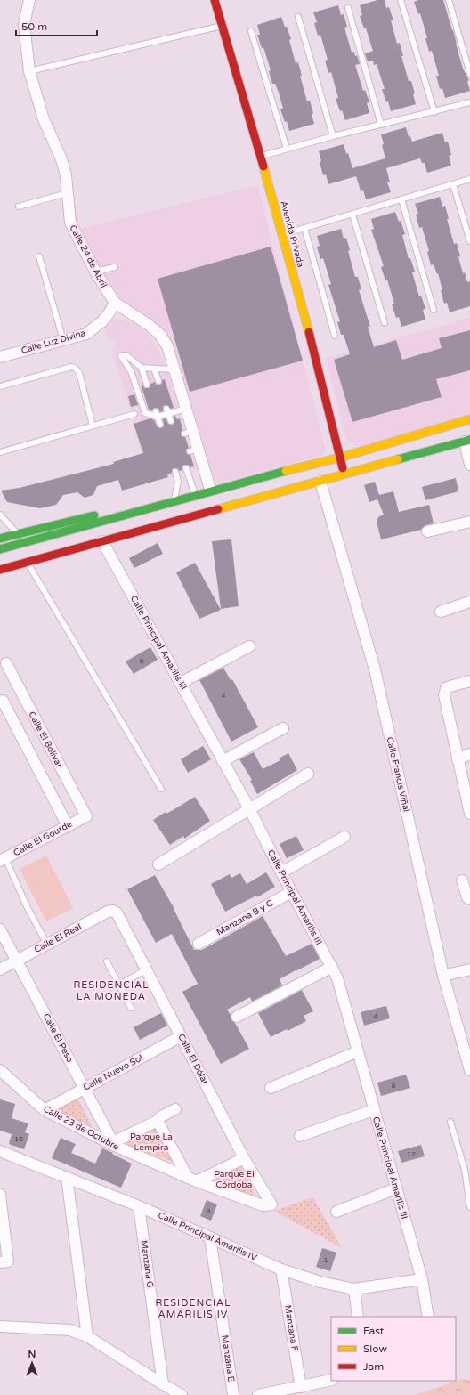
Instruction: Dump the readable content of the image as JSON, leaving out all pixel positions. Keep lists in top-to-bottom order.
{
  "streets": {
    "main road": ["Avenida Privada"],
    "street": [
      "Calle 24 de Abril",
      "Calle Luz Divina",
      "Calle Principal Amarilis III",
      "Calle El Bolívar",
      "Calle Francis Viñal",
      "Calle El Gourde",
      "Manzana B y C",
      "Calle El Real",
      "Calle El Peso",
      "Calle El Dólar",
      "Calle Nuevo Sol",
      "Calle 23 de Octubre",
      "Calle Principal Amarilis IV",
      "Manzana G",
      "Manzana F",
      "Manzana E"
    ]
  },
  "crossings": [
    ["Calle 24 de Abril", "Calle Luz Divina"],
    ["Calle Principal Amarilis III", "Manzana B y C"],
    ["Calle Principal Amarilis III", "Calle Principal Amarilis IV"],
    ["Calle El Bolívar", "Calle El Gourde"],
    ["Calle El Real", "Calle El Peso"],
    ["Calle El Real", "Calle El Dólar"],
    ["Calle El Peso", "Calle Nuevo Sol"],
    ["Calle El Peso", "Calle 23 de Octubre"],
    ["Calle El Dólar", "Calle Nuevo Sol"],
    ["Calle El Dólar", "Calle 23 de Octubre"],
    ["Calle Nuevo Sol", "Calle 23 de Octubre"],
    ["Calle Principal Amarilis IV", "Manzana G"],
    ["Calle Principal Amarilis IV", "Manzana F"],
    ["Calle Principal Amarilis IV", "Manzana E"]
  ],
  "districts": ["RESIDENCIAL LA MONEDA", "RESIDENCIAL AMARILIS IV"],
  "parks": ["Parque La Lempira", "Parque El Córdoba"],
  "house_numbers": [
    "6",
    "2",
    "4",
    "8",
    "16",
    "12",
    "8",
    "1"
  ],
  "legend": ["Fast", "Slow", "Jam"],
  "scale_bar": "50 m",
  "north": "top"
}
